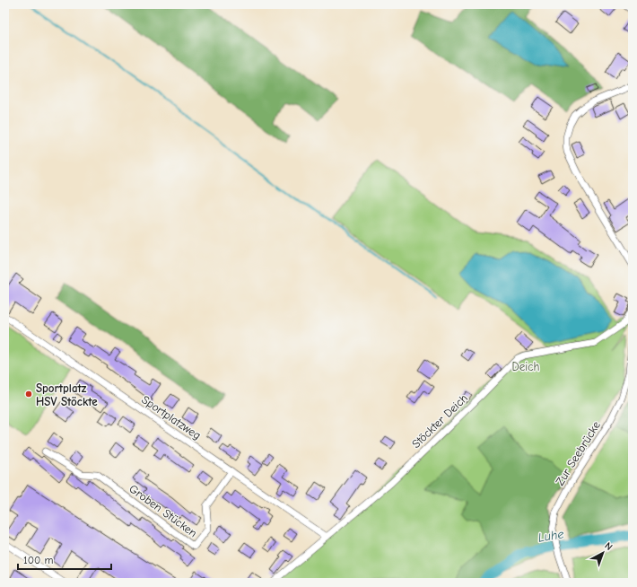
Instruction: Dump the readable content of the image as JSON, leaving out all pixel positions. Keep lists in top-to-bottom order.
{
  "streets": {
    "street": [
      "Sportplatzweg",
      "Stöckter Deich",
      "Zur Seebrücke",
      "Groben Stücken"
    ]
  },
  "crossings": [
    ["Sportplatzweg", "Stöckter Deich"],
    ["Sportplatzweg", "Groben Stücken"]
  ],
  "water": ["Luhe"],
  "parks": ["Deich"],
  "places": ["Sportplatz HSV Stöckte"],
  "scale_bar": "100 m",
  "north": "top right"
}
